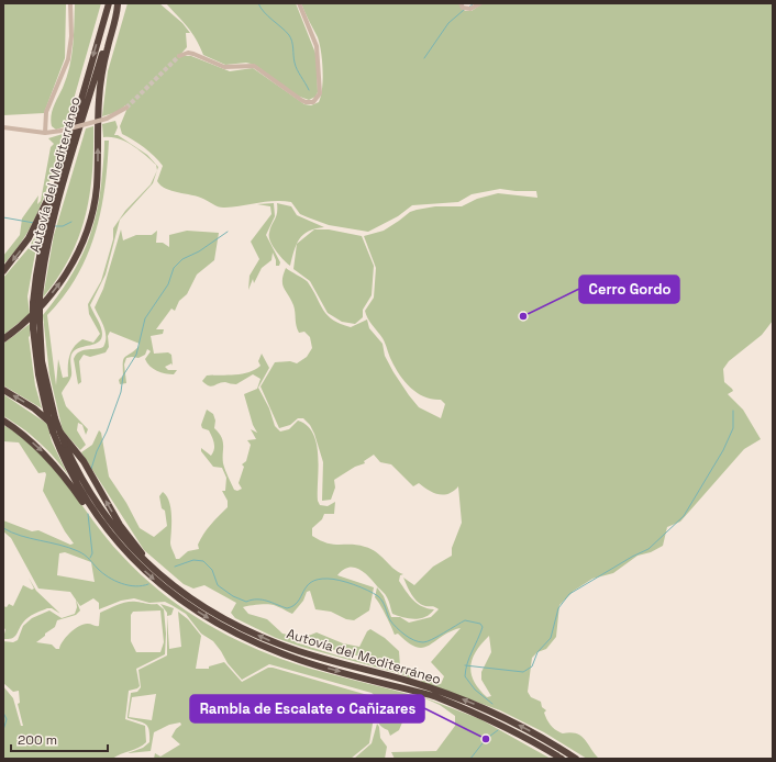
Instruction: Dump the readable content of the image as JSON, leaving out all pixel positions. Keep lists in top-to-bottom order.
{
  "streets": {
    "highway": ["Autovía del Mediterráneo"]
  },
  "places": ["Cerro Gordo", "Rambla de Escalate o Cañizares"],
  "scale_bar": "200 m"
}
